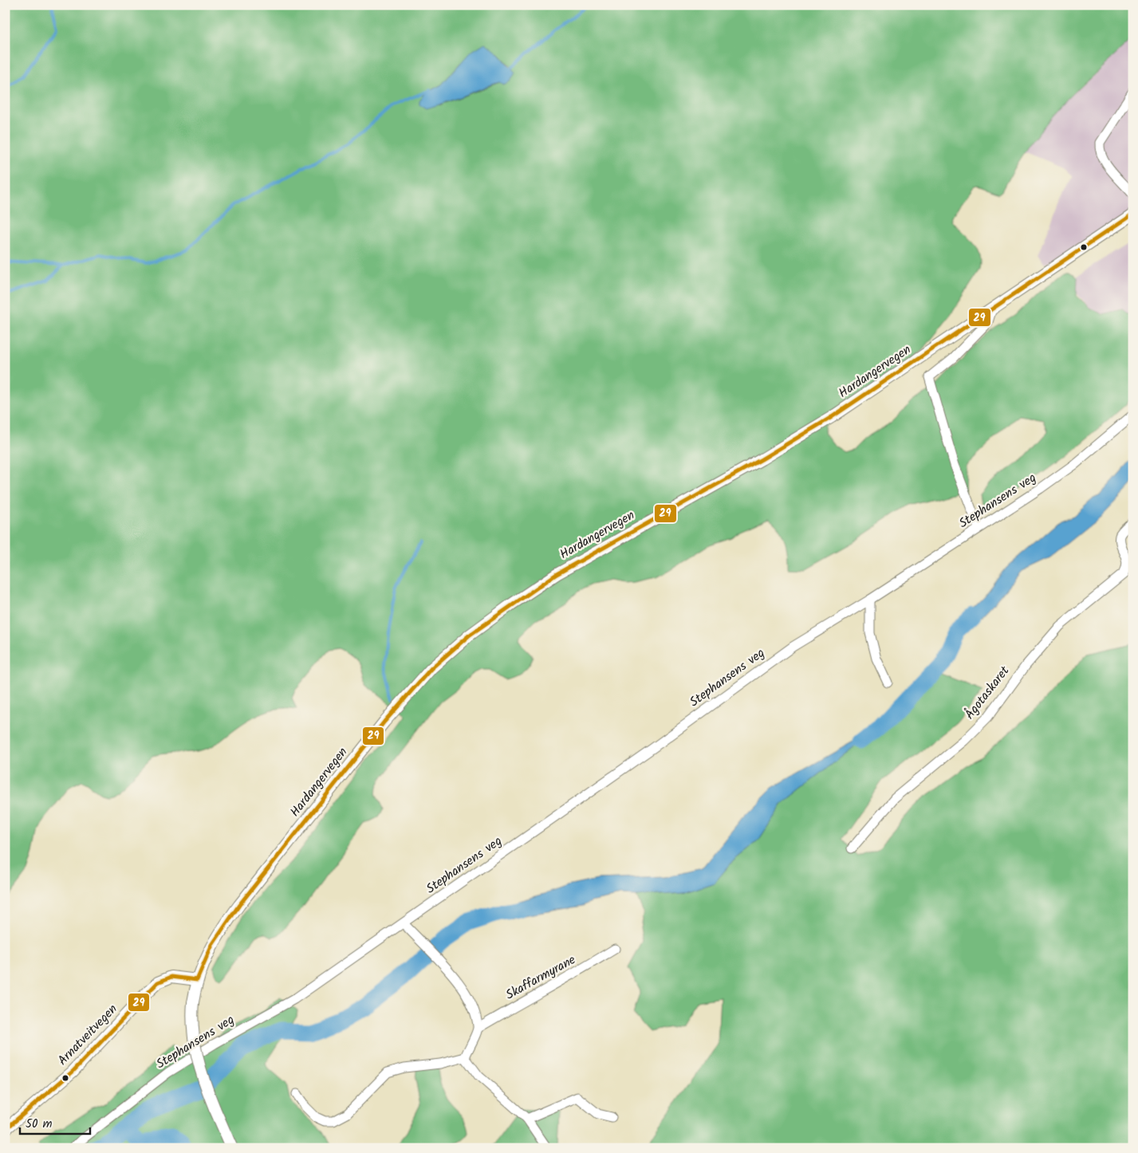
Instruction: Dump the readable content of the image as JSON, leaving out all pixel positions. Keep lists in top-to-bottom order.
{
  "streets": {
    "main road": ["Hardangervegen", "Arnatveitvegen"],
    "street": ["Stephansens veg", "Ågotaskaret", "Skaffarmyrane"]
  },
  "crossings": [
    ["Hardangervegen", "Arnatveitvegen"]
  ],
  "lines": ["transit line 29"],
  "scale_bar": "50 m"
}
